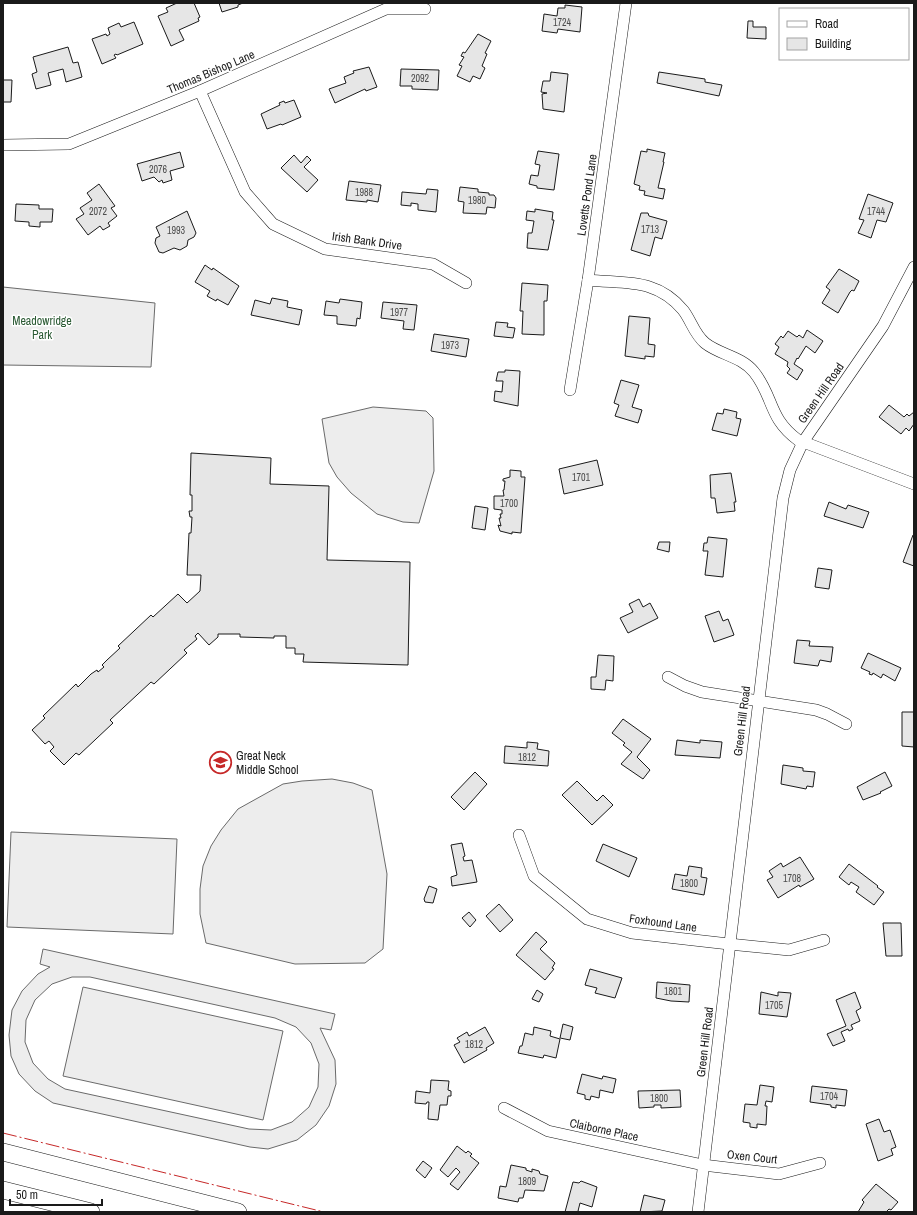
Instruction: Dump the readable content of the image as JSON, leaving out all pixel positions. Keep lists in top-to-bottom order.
{
  "streets": {
    "street": [
      "Thomas Bishop Lane",
      "Lovetts Pond Lane",
      "Irish Bank Drive",
      "Green Hill Road",
      "Foxhound Lane",
      "Claiborne Place",
      "Oxen Court"
    ]
  },
  "crossings": [
    ["Thomas Bishop Lane", "Irish Bank Drive"],
    ["Green Hill Road", "Foxhound Lane"],
    ["Green Hill Road", "Claiborne Place"],
    ["Green Hill Road", "Oxen Court"],
    ["Claiborne Place", "Oxen Court"]
  ],
  "parks": ["Meadowridge Park"],
  "places": {
    "school or university": ["Great Neck Middle School"]
  },
  "house_numbers": [
    "1724",
    "2092",
    "2076",
    "1988",
    "1980",
    "2072",
    "1744",
    "1713",
    "1993",
    "1977",
    "1973",
    "1701",
    "1700",
    "1812",
    "1708",
    "1800",
    "1801",
    "1705",
    "1812",
    "1704",
    "1800",
    "1809"
  ],
  "legend": ["Road", "Building"],
  "scale_bar": "50 m"
}
